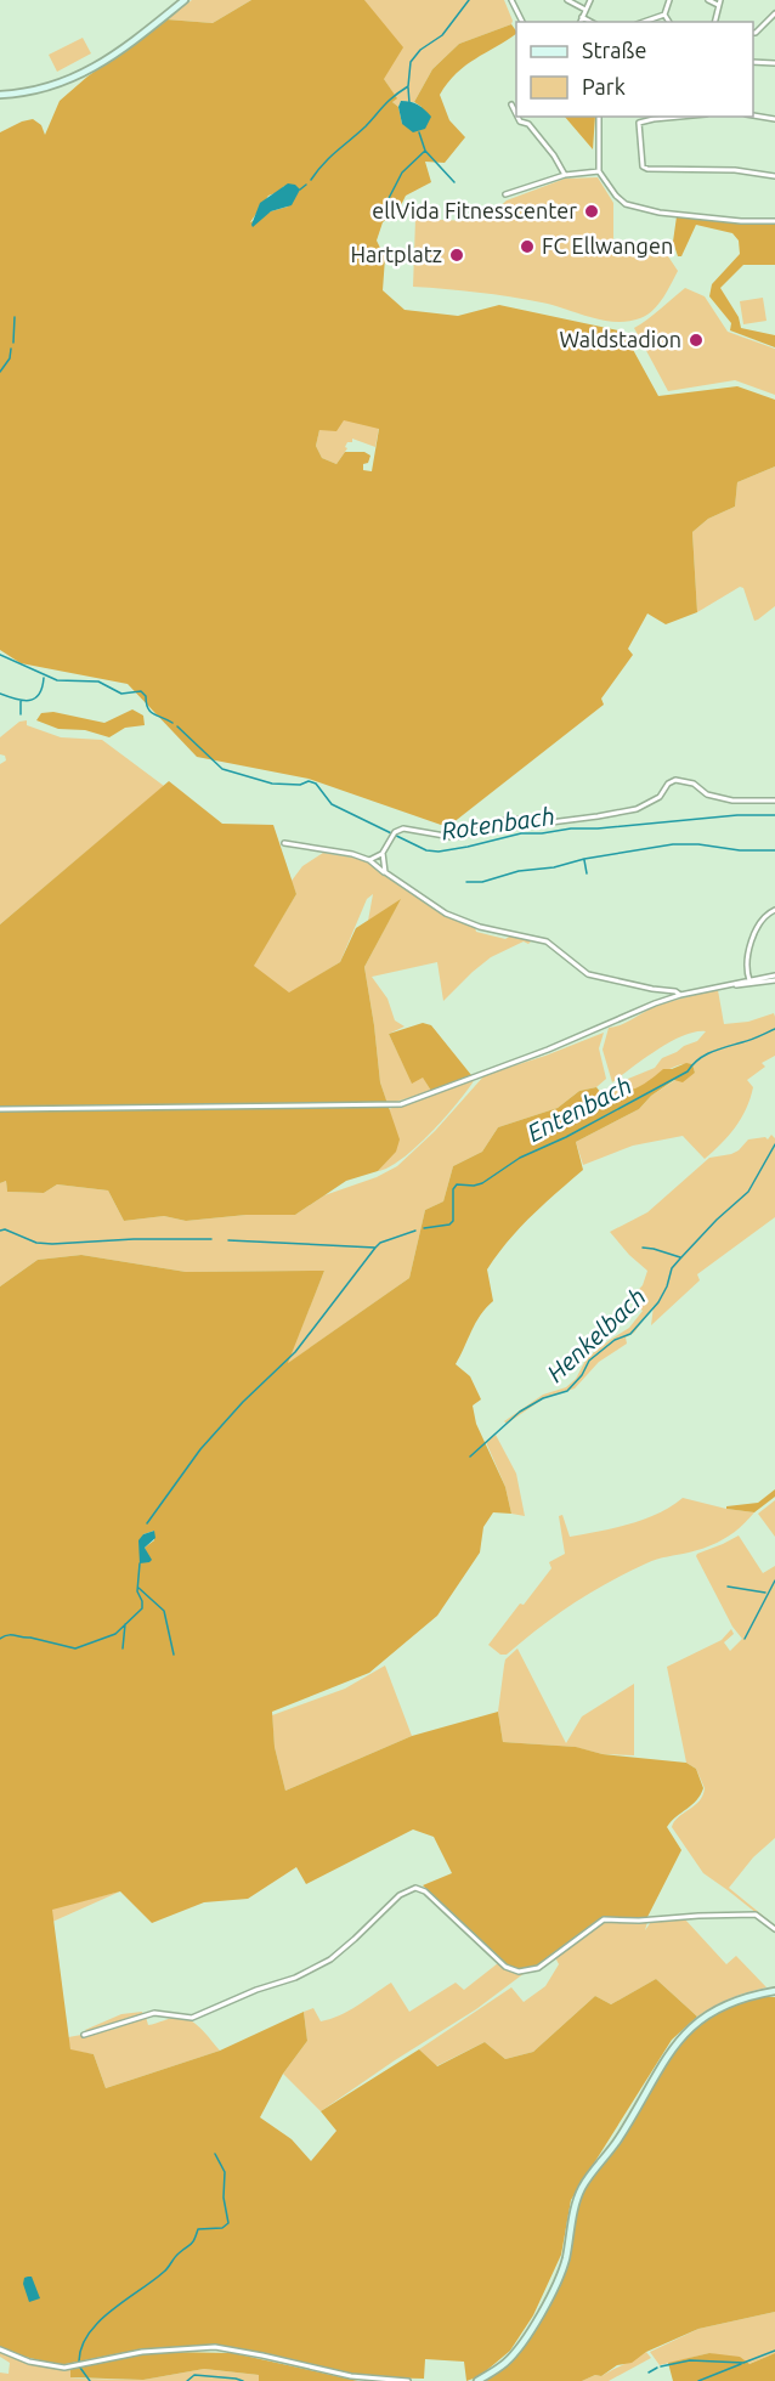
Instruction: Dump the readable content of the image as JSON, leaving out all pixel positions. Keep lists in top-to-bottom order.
{
  "water": ["Rotenbach", "Entenbach", "Henkelbach"],
  "places": [
    "ellVida Fitnesscenter",
    "FC Ellwangen",
    "Hartplatz",
    "Waldstadion"
  ],
  "legend": ["Straße", "Park"]
}
